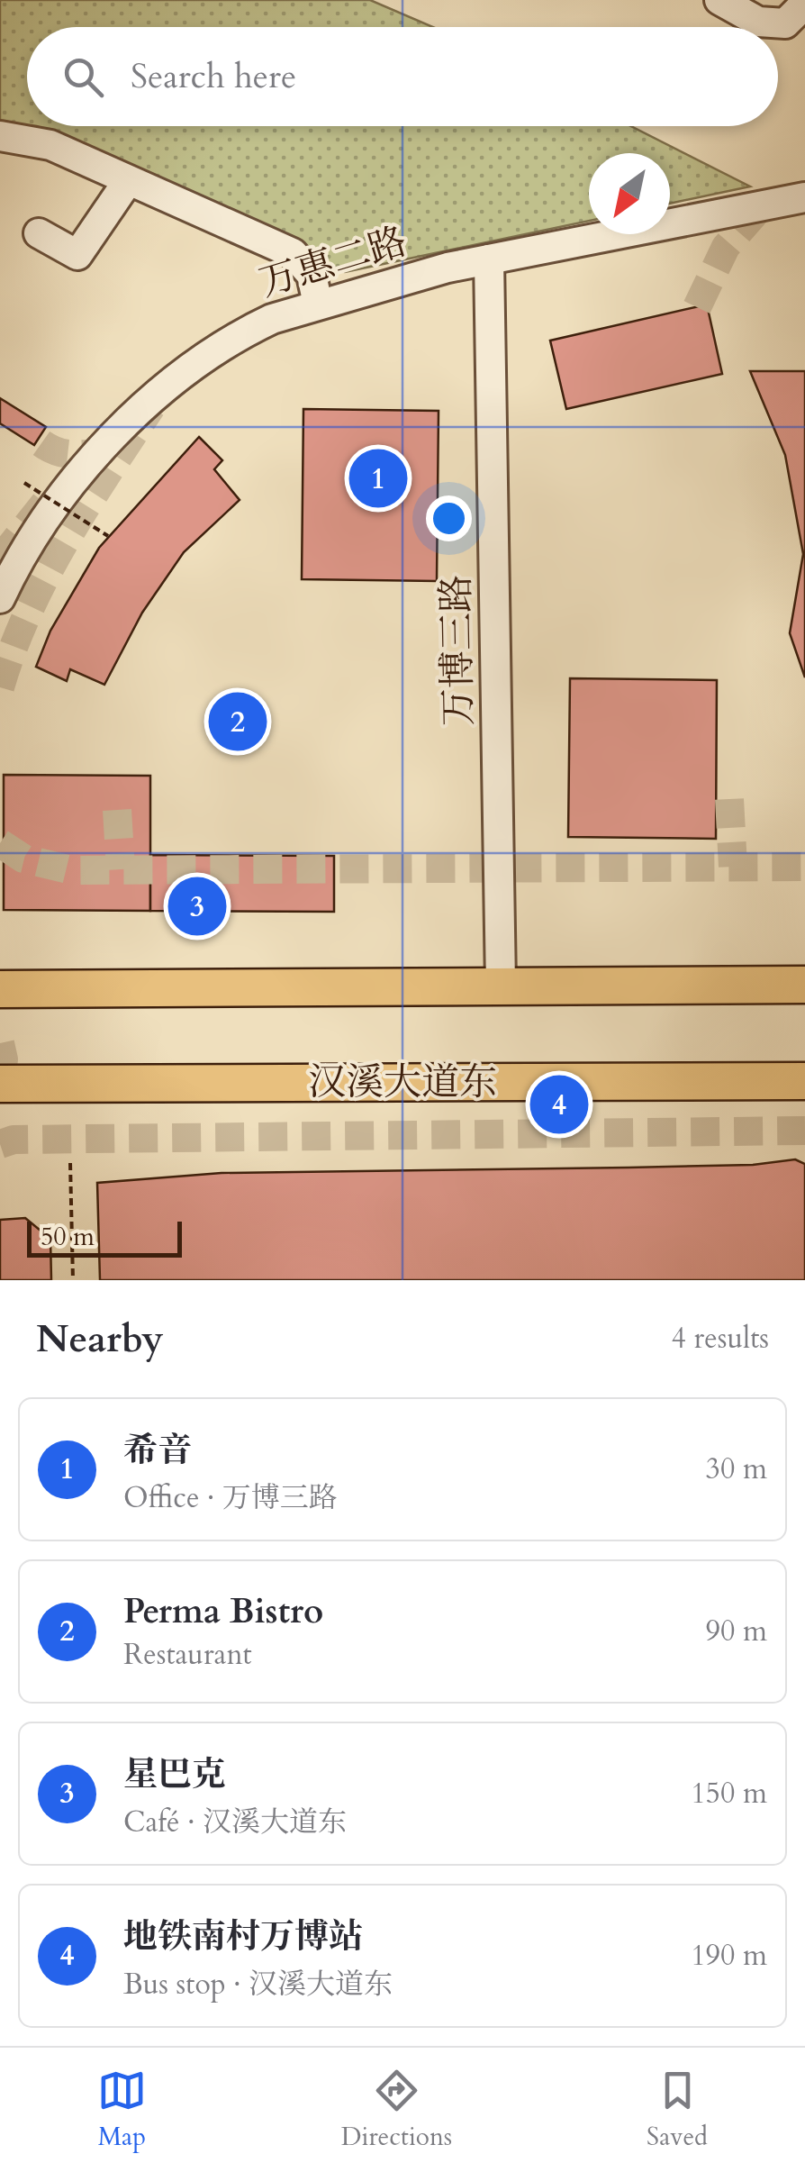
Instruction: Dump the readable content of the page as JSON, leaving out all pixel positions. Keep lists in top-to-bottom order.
{
  "streets": {
    "main road": ["汉溪大道东"],
    "street": ["万惠二路", "万博三路"]
  },
  "crossings": [
    ["万惠二路", "万博三路"]
  ],
  "scale_bar": "50 m",
  "north": "bottom left",
  "page": {
    "search": "Search here",
    "pins": [
      "1",
      "2",
      "3",
      "4"
    ],
    "scale": "50 m",
    "heading": ["Nearby", "4 results"],
    "list": [
      {
        "mark": "1",
        "name": "希音",
        "note": "Office · 万博三路",
        "value": "30 m"
      },
      {
        "mark": "2",
        "name": "Perma Bistro",
        "note": "Restaurant",
        "value": "90 m"
      },
      {
        "mark": "3",
        "name": "星巴克",
        "note": "Café · 汉溪大道东",
        "value": "150 m"
      },
      {
        "mark": "4",
        "name": "地铁南村万博站",
        "note": "Bus stop · 汉溪大道东",
        "value": "190 m"
      }
    ],
    "nav": ["Map", "Directions", "Saved"]
  }
}
